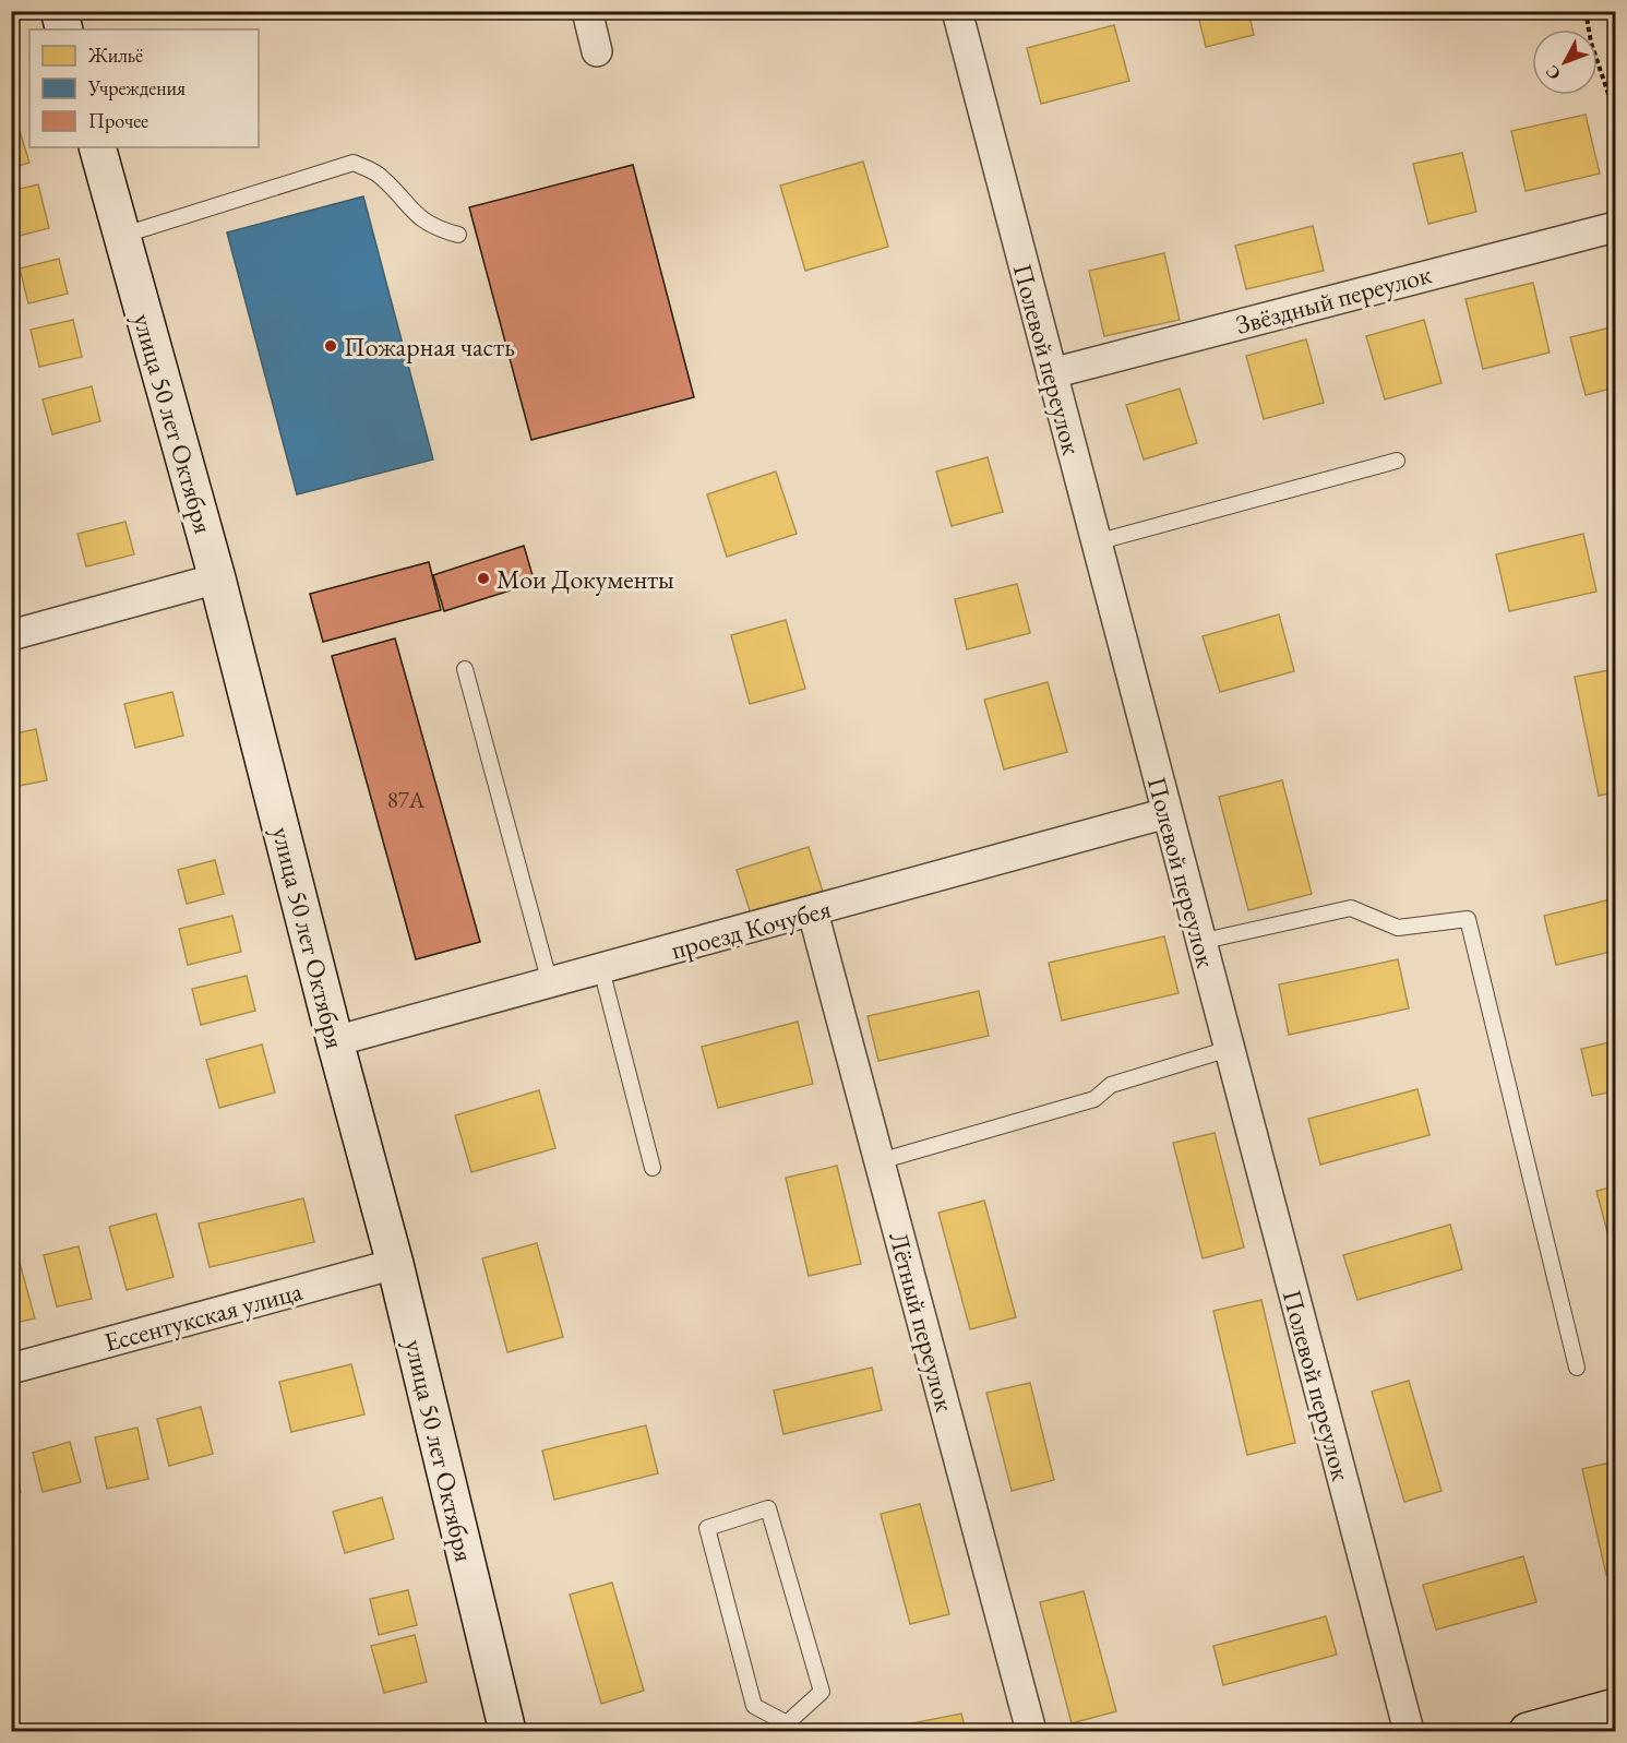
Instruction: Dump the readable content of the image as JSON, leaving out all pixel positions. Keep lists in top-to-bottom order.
{
  "streets": {
    "main road": ["улица 50 лет Октября"],
    "street": [
      "Звёздный переулок",
      "Полевой переулок",
      "проезд Кочубея",
      "Ессентукская улица",
      "Лётный переулок"
    ]
  },
  "crossings": [
    ["Звёздный переулок", "Полевой переулок"],
    ["Полевой переулок", "проезд Кочубея"],
    ["улица 50 лет Октября", "проезд Кочубея"],
    ["улица 50 лет Октября", "Ессентукская улица"],
    ["проезд Кочубея", "Лётный переулок"]
  ],
  "places": ["Пожарная часть", "Мои Документы"],
  "house_numbers": ["87А"],
  "legend": ["Жильё", "Учреждения", "Прочее"],
  "north": "bottom left"
}
